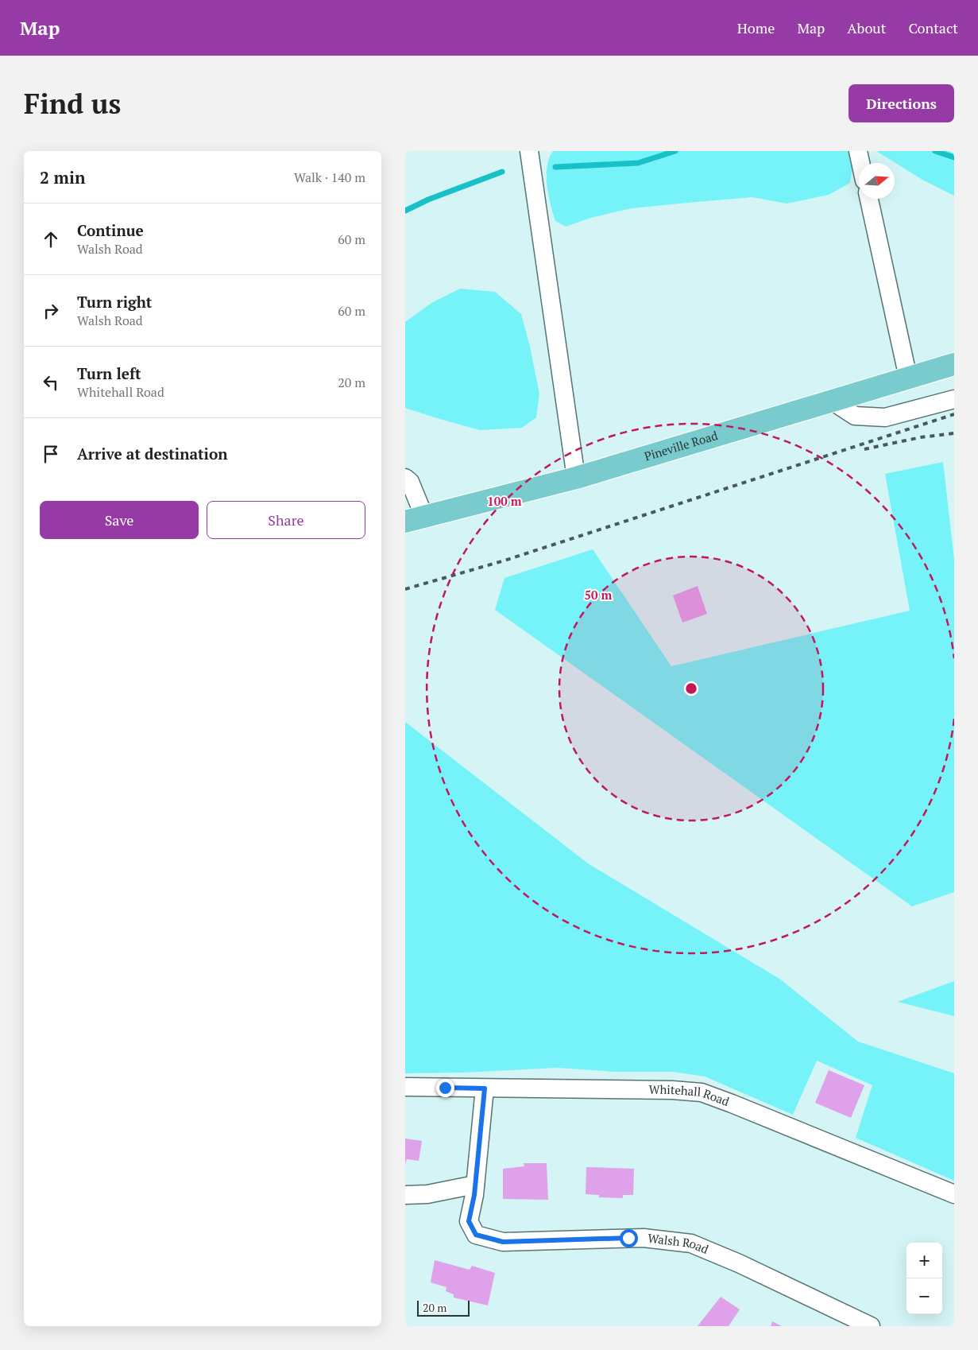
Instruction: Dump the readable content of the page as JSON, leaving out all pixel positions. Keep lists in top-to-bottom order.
{
  "streets": {
    "main road": ["Pineville Road"],
    "street": ["Whitehall Road", "Walsh Road"]
  },
  "crossings": [
    ["Whitehall Road", "Walsh Road"]
  ],
  "scale_bar": "20 m",
  "north": "right",
  "page": {
    "header": "Map",
    "nav": [
      "Home",
      "Map",
      "About",
      "Contact"
    ],
    "buttons": [
      "Directions",
      ["Save", "Share"]
    ],
    "title": "Find us",
    "heading": ["2 min", "Walk · 140 m"],
    "list": [
      ["Continue", "Walsh Road", "60 m"],
      ["Turn right", "Walsh Road", "60 m"],
      ["Turn left", "Whitehall Road", "20 m"],
      "Arrive at destination"
    ],
    "map_buttons": ["+", "−"],
    "scale": "20 m"
  },
  "rings": ["100 m", "50 m"]
}
